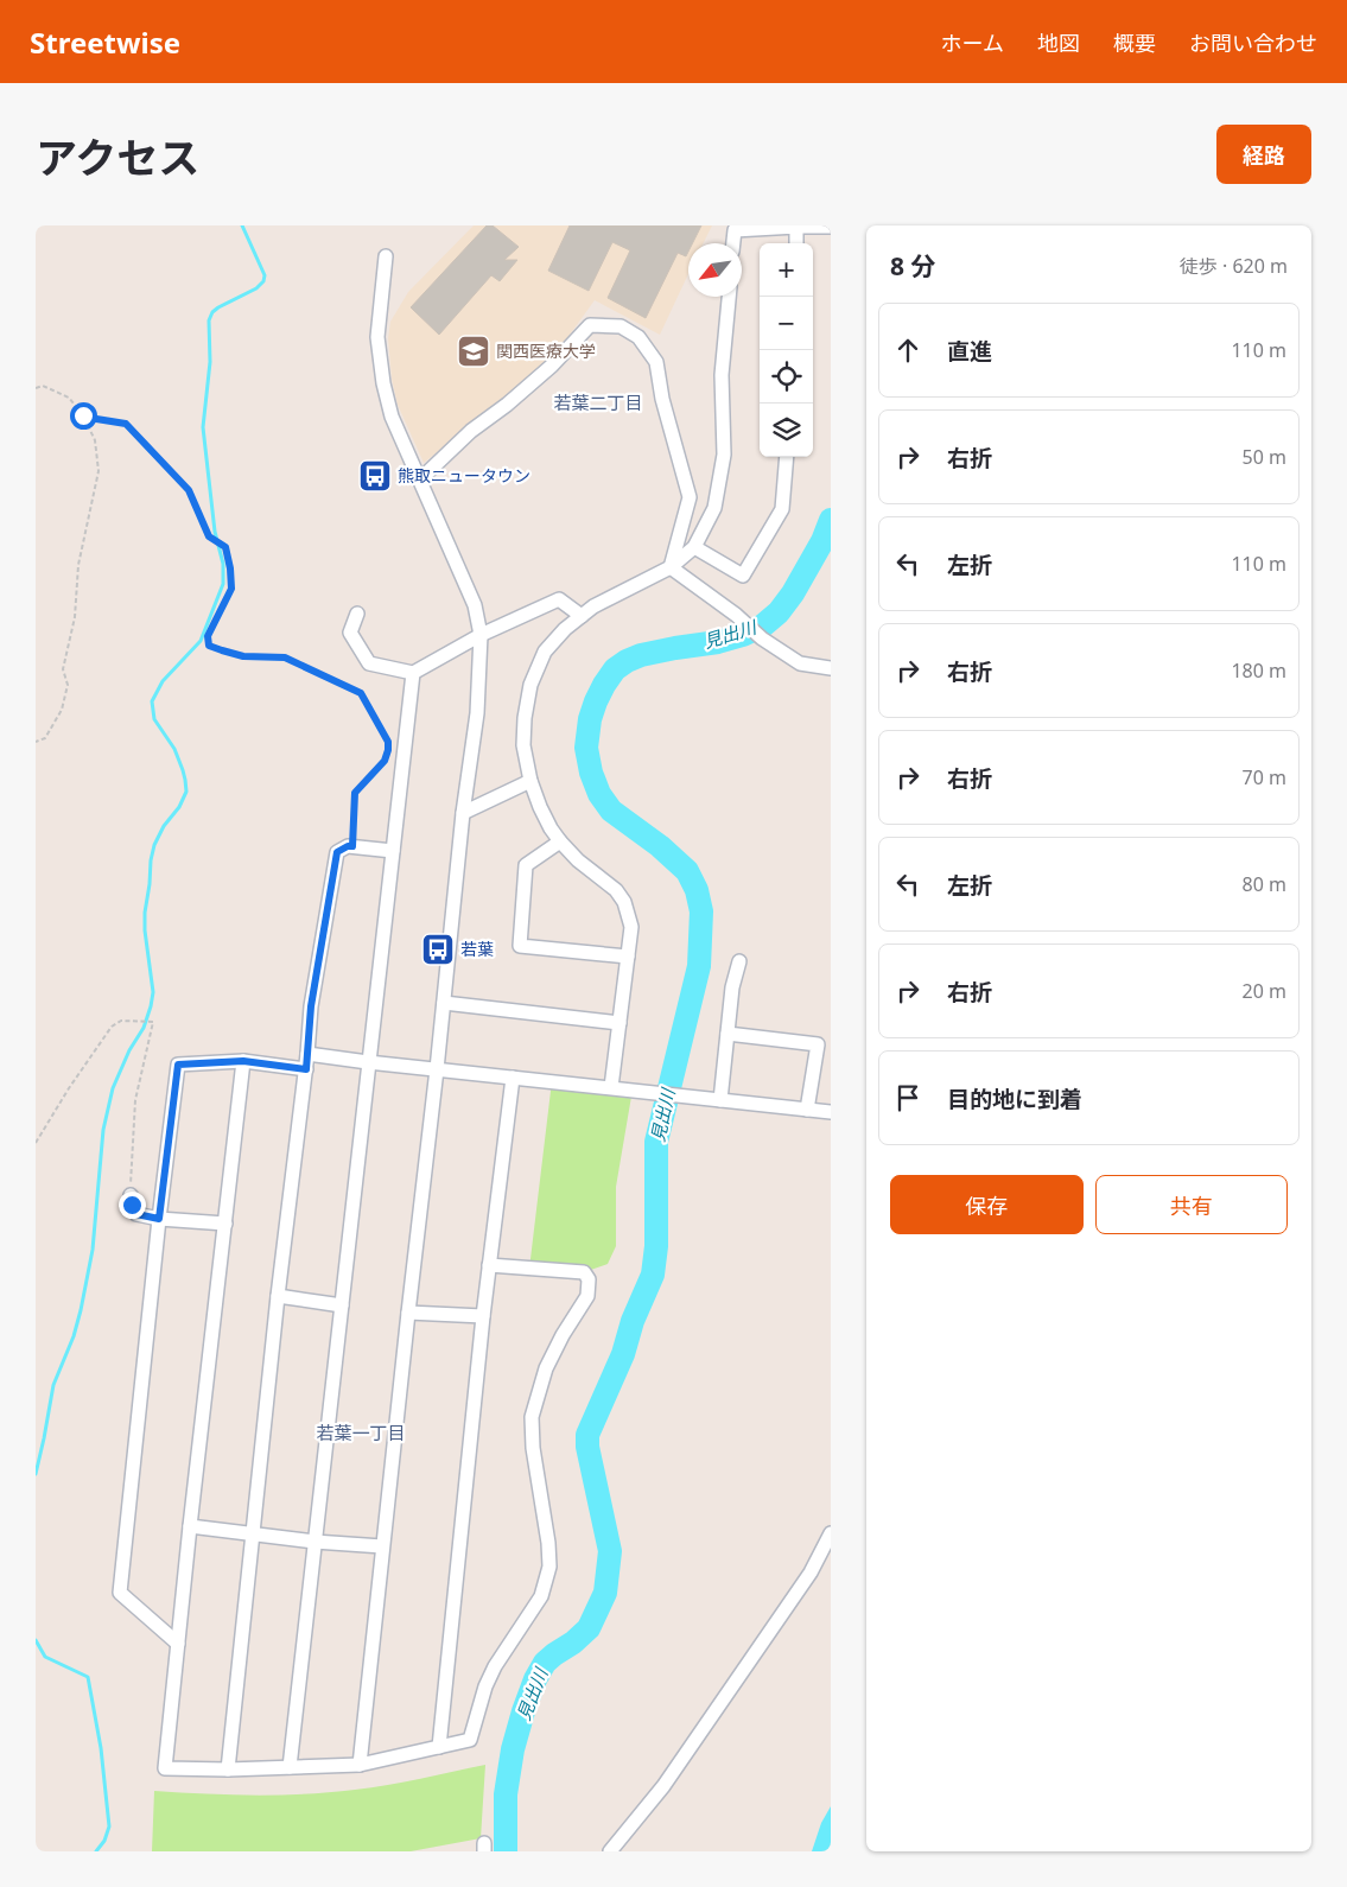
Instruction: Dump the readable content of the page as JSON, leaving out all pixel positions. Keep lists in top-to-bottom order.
{
  "districts": ["若葉二丁目", "若葉一丁目"],
  "water": ["見出川"],
  "places": {
    "school or university": ["関西医療大学"],
    "bus stop": ["熊取ニュータウン", "若葉"]
  },
  "north": "bottom left",
  "page": {
    "header": "Streetwise",
    "nav": [
      "ホーム",
      "地図",
      "概要",
      "お問い合わせ"
    ],
    "title": "アクセス",
    "buttons": [
      "経路",
      ["保存", "共有"]
    ],
    "heading": ["8 分", "徒歩 · 620 m"],
    "map_buttons": ["+", "−"],
    "list": [
      ["直進", "110 m"],
      ["右折", "50 m"],
      ["左折", "110 m"],
      ["右折", "180 m"],
      ["右折", "70 m"],
      ["左折", "80 m"],
      ["右折", "20 m"],
      "目的地に到着"
    ]
  }
}
